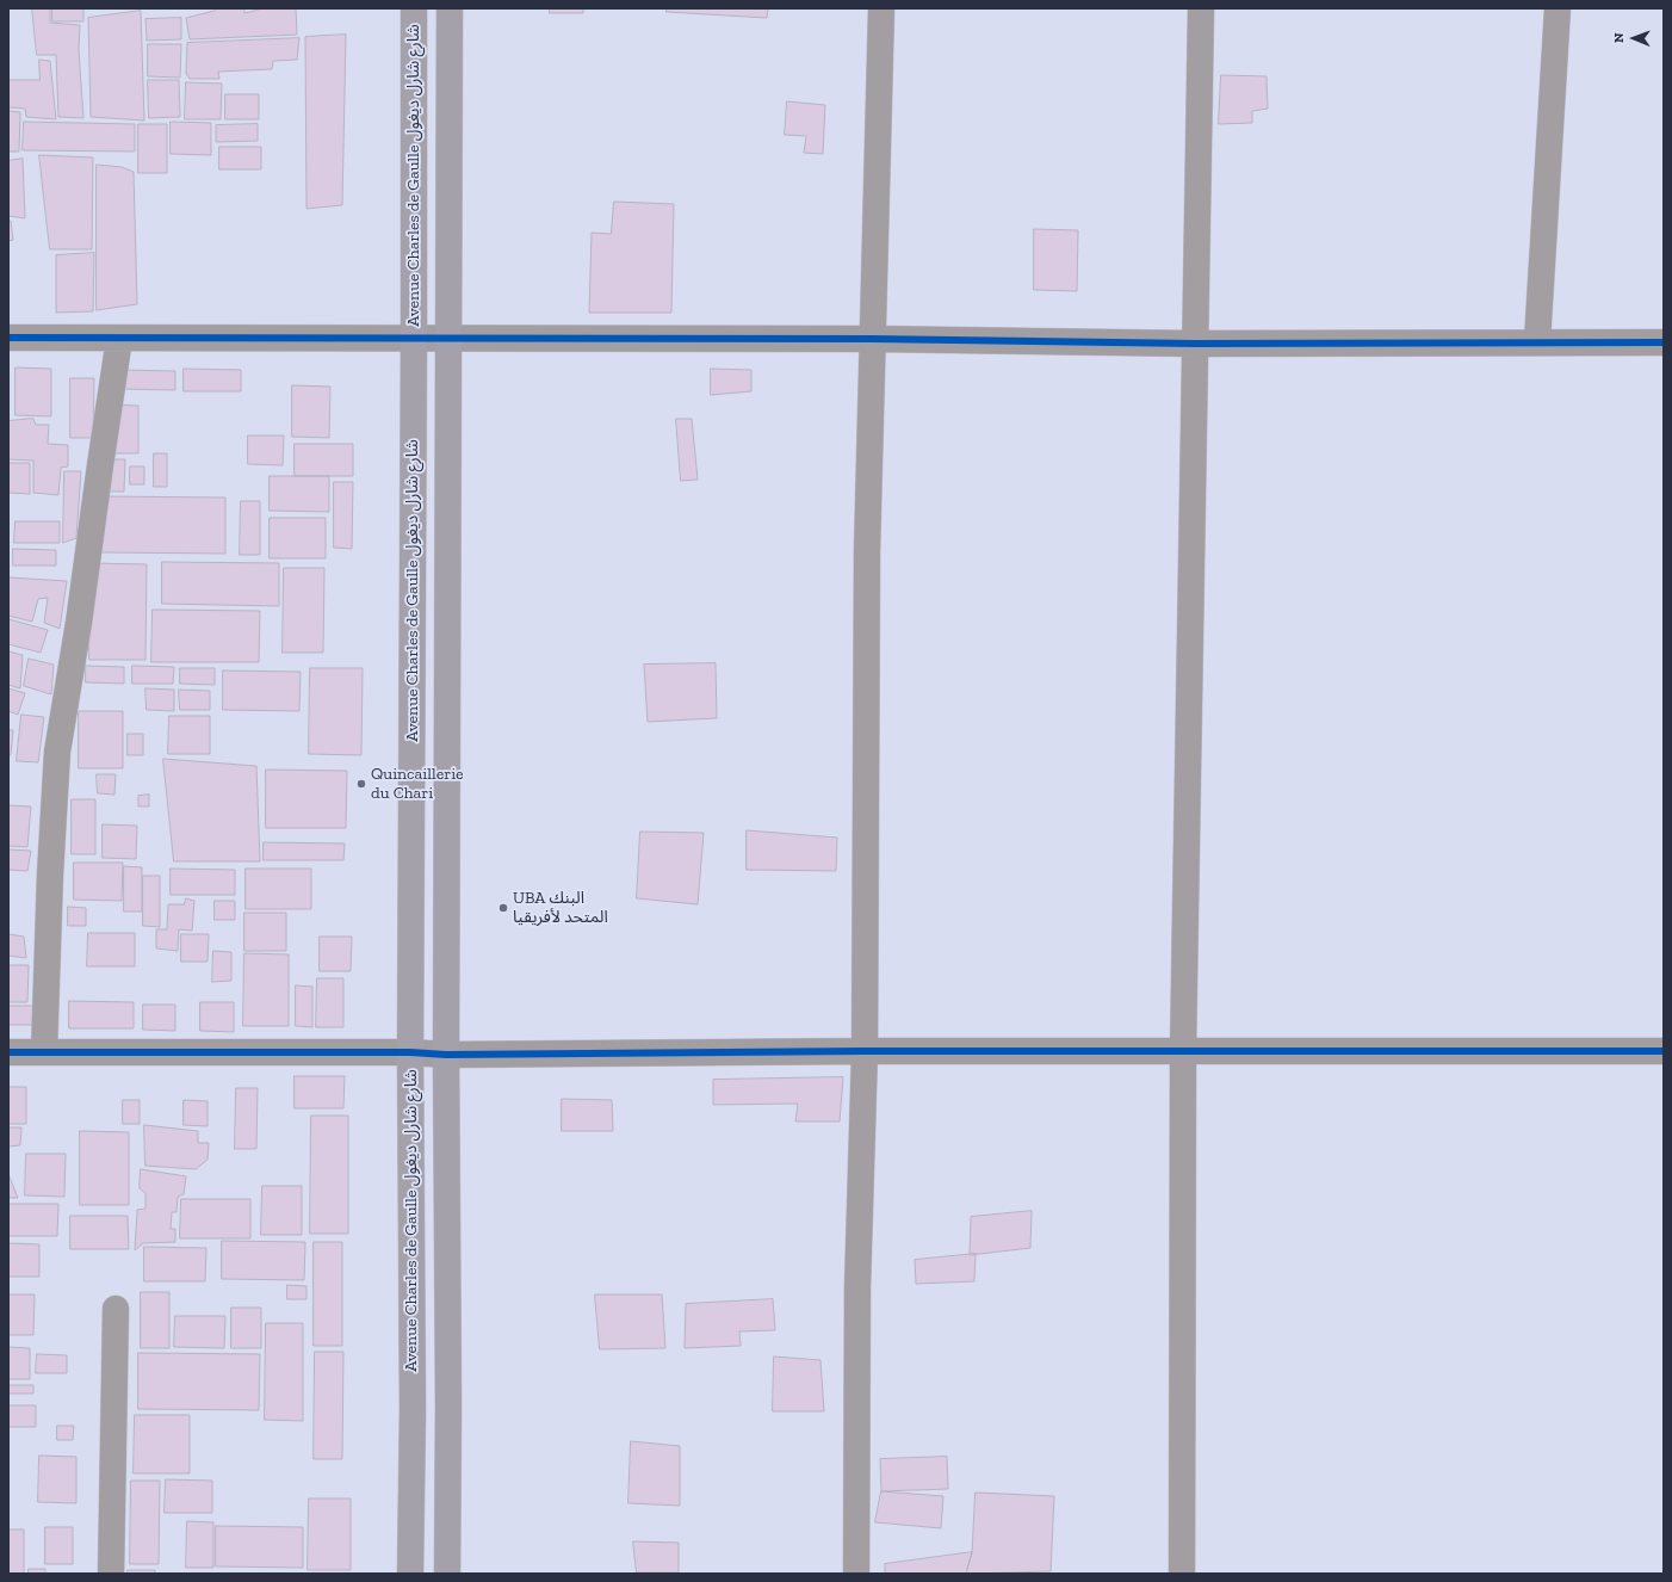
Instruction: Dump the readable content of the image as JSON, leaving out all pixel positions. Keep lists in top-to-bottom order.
{
  "streets": {
    "main road": ["Avenue Charles de Gaulle شارع شارل ديغول"]
  },
  "places": ["Quincaillerie du Chari", "UBA البنك المتحد لأفريقيا"],
  "north": "left"
}
